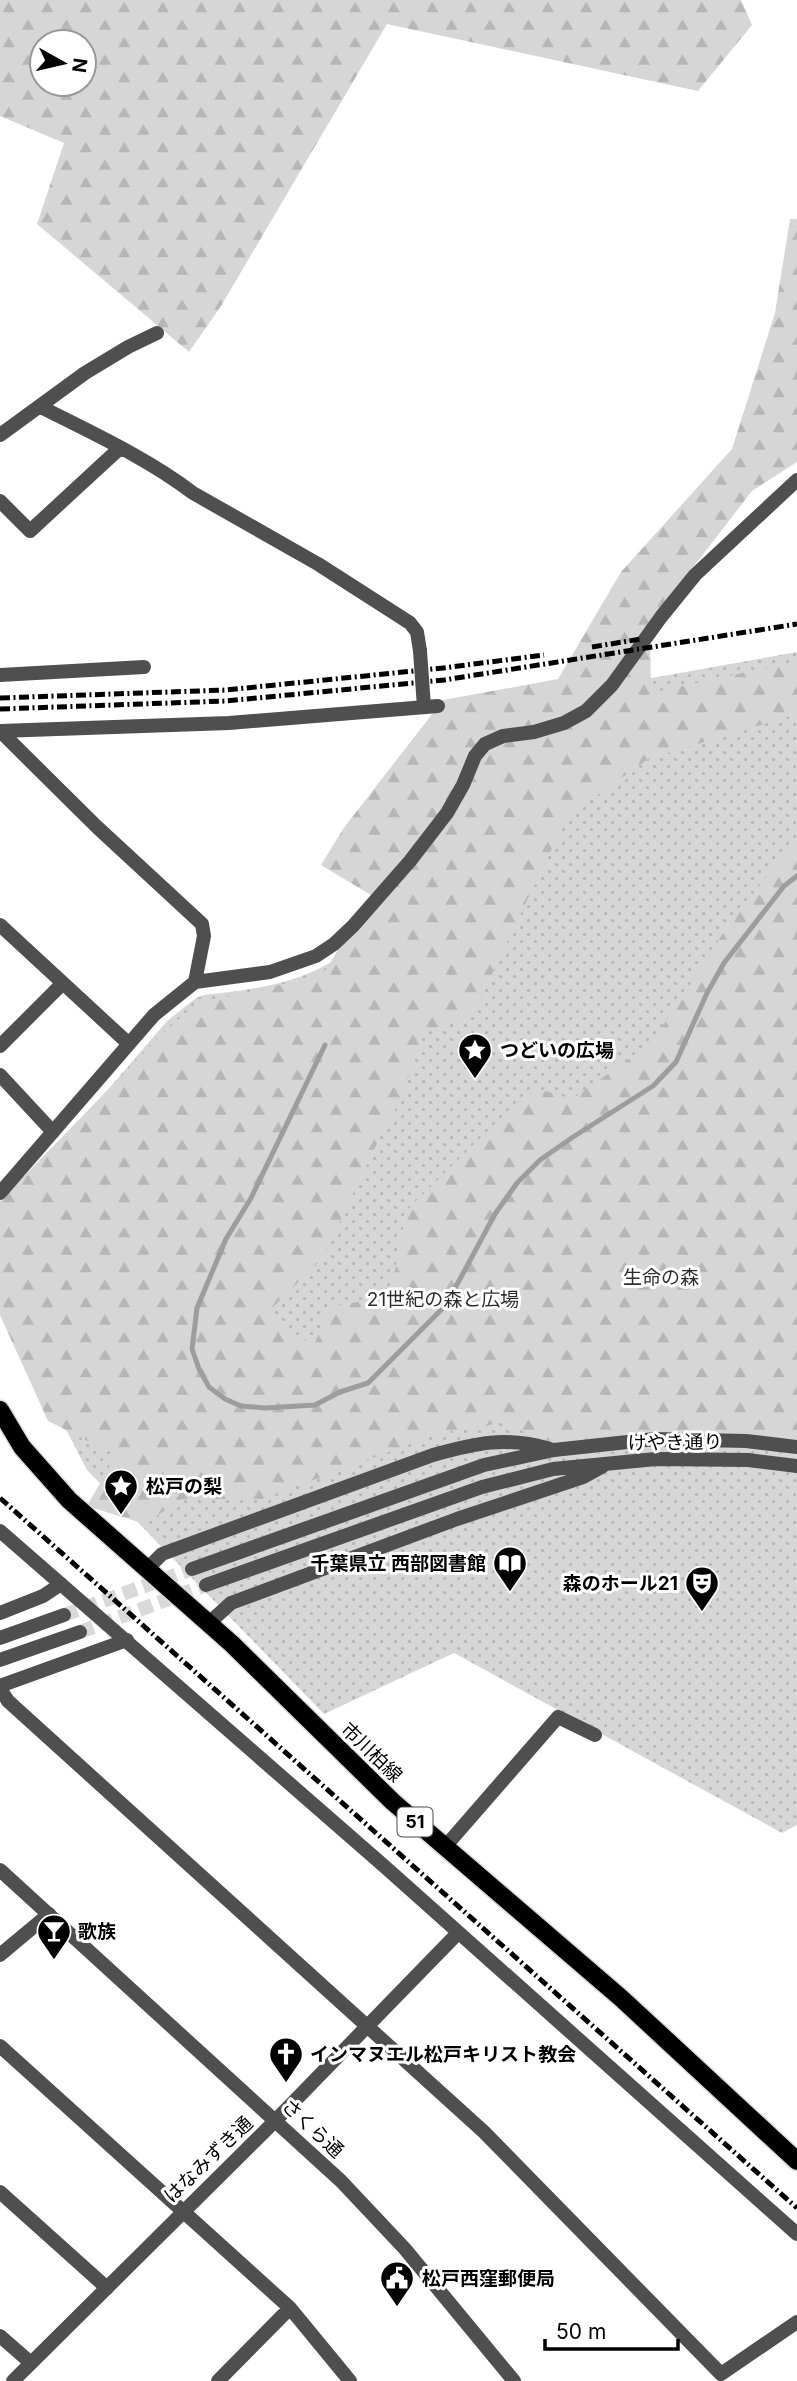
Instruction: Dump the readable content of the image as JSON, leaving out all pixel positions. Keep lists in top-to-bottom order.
{
  "streets": {
    "main road": ["市川柏線", "51"],
    "street": ["けやき通り", "さくら通", "はなみずき通"]
  },
  "crossings": [
    ["さくら通", "はなみずき通"]
  ],
  "parks": ["生命の森", "21世紀の森と広場"],
  "places": {
    "place": ["つどいの広場", "松戸の梨"],
    "library": ["千葉県立 西部図書館"],
    "theatre": ["森のホール21"],
    "bar": ["歌族"],
    "church": ["インマヌエル松戸キリスト教会"],
    "public building": ["松戸西窪郵便局"]
  },
  "scale_bar": "50 m",
  "north": "right"
}
